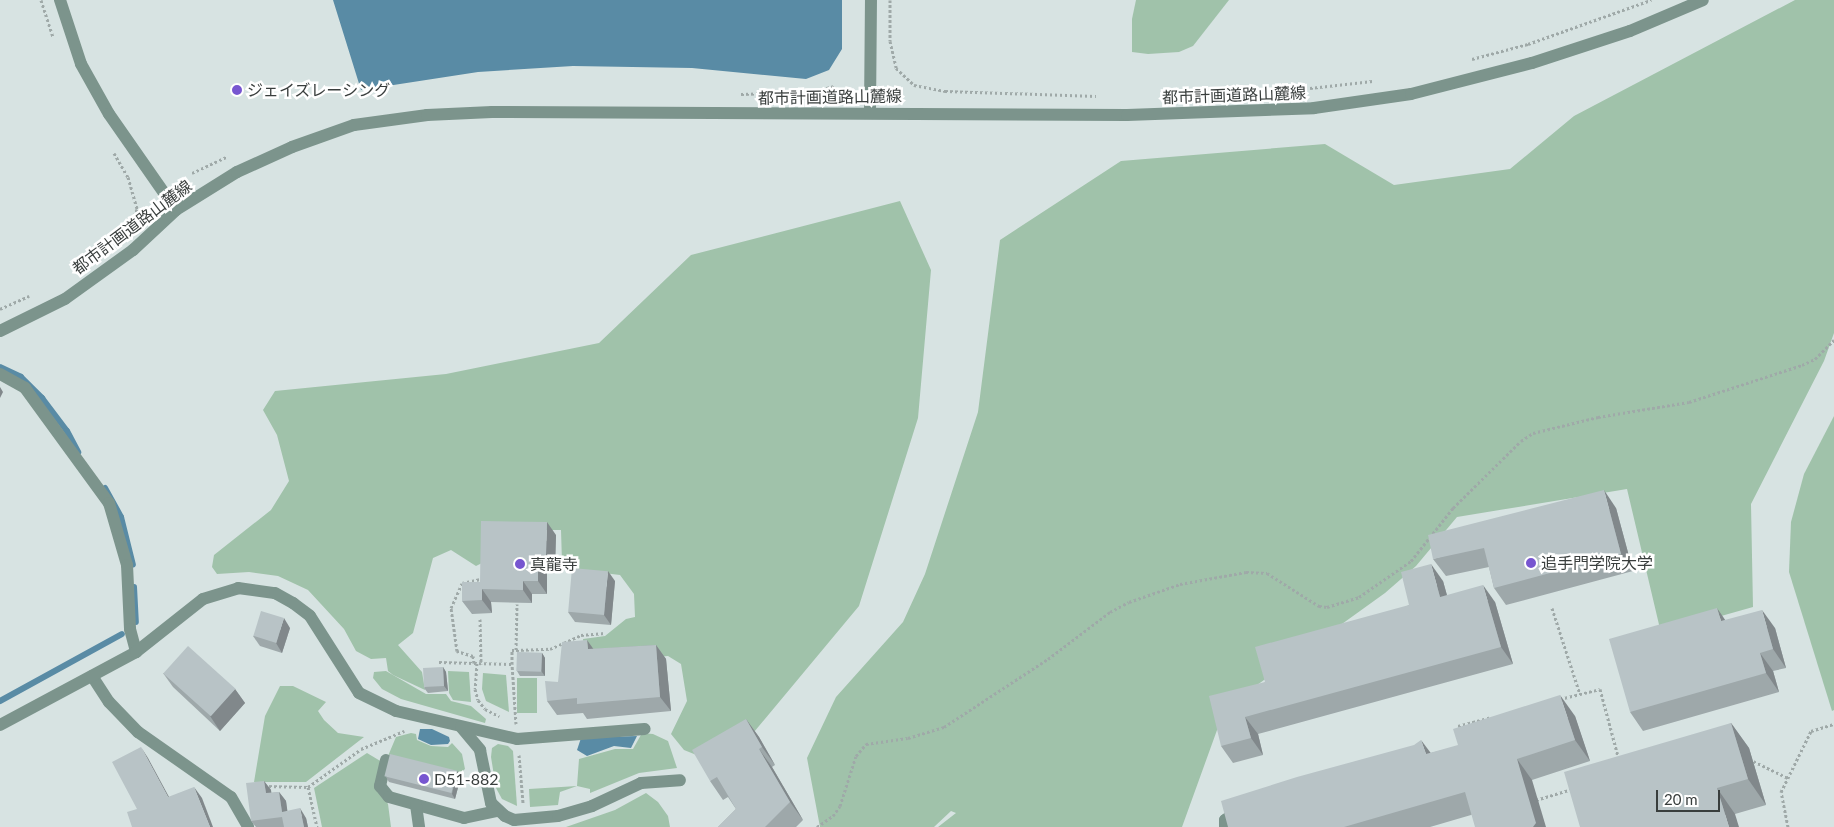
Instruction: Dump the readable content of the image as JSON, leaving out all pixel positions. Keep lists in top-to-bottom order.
{
  "streets": {
    "street": ["都市計画道路山麓線"]
  },
  "places": [
    "ジェイズレーシング",
    "追手門学院大学",
    "真龍寺",
    "D51-882"
  ],
  "scale_bar": "20 m"
}
